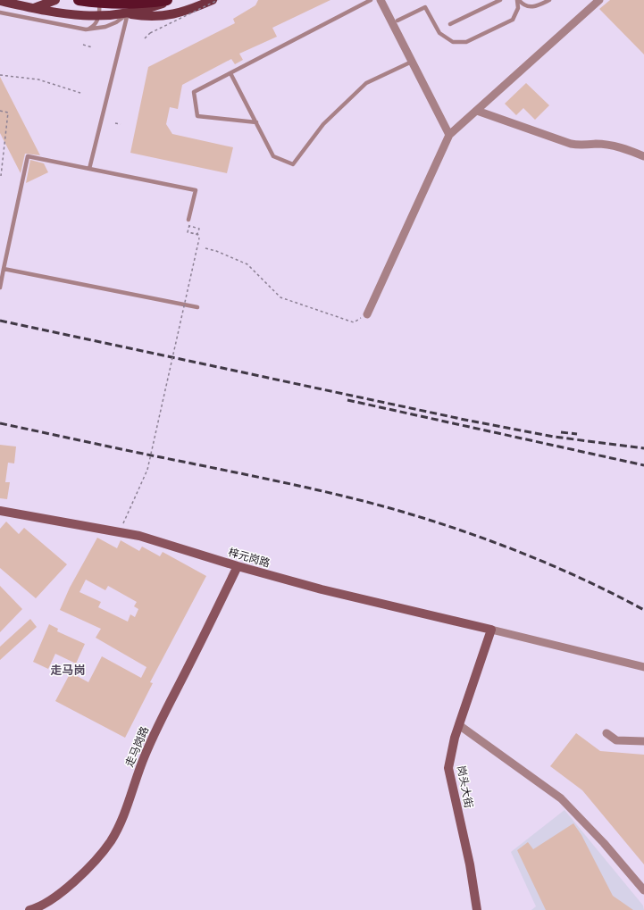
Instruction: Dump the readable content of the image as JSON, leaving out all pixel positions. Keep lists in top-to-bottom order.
{
  "streets": {
    "street": ["梓元岗路", "走马岗路", "岗头大街"]
  },
  "crossings": [
    ["梓元岗路", "走马岗路"],
    ["梓元岗路", "岗头大街"]
  ],
  "districts": ["走马岗"]
}
